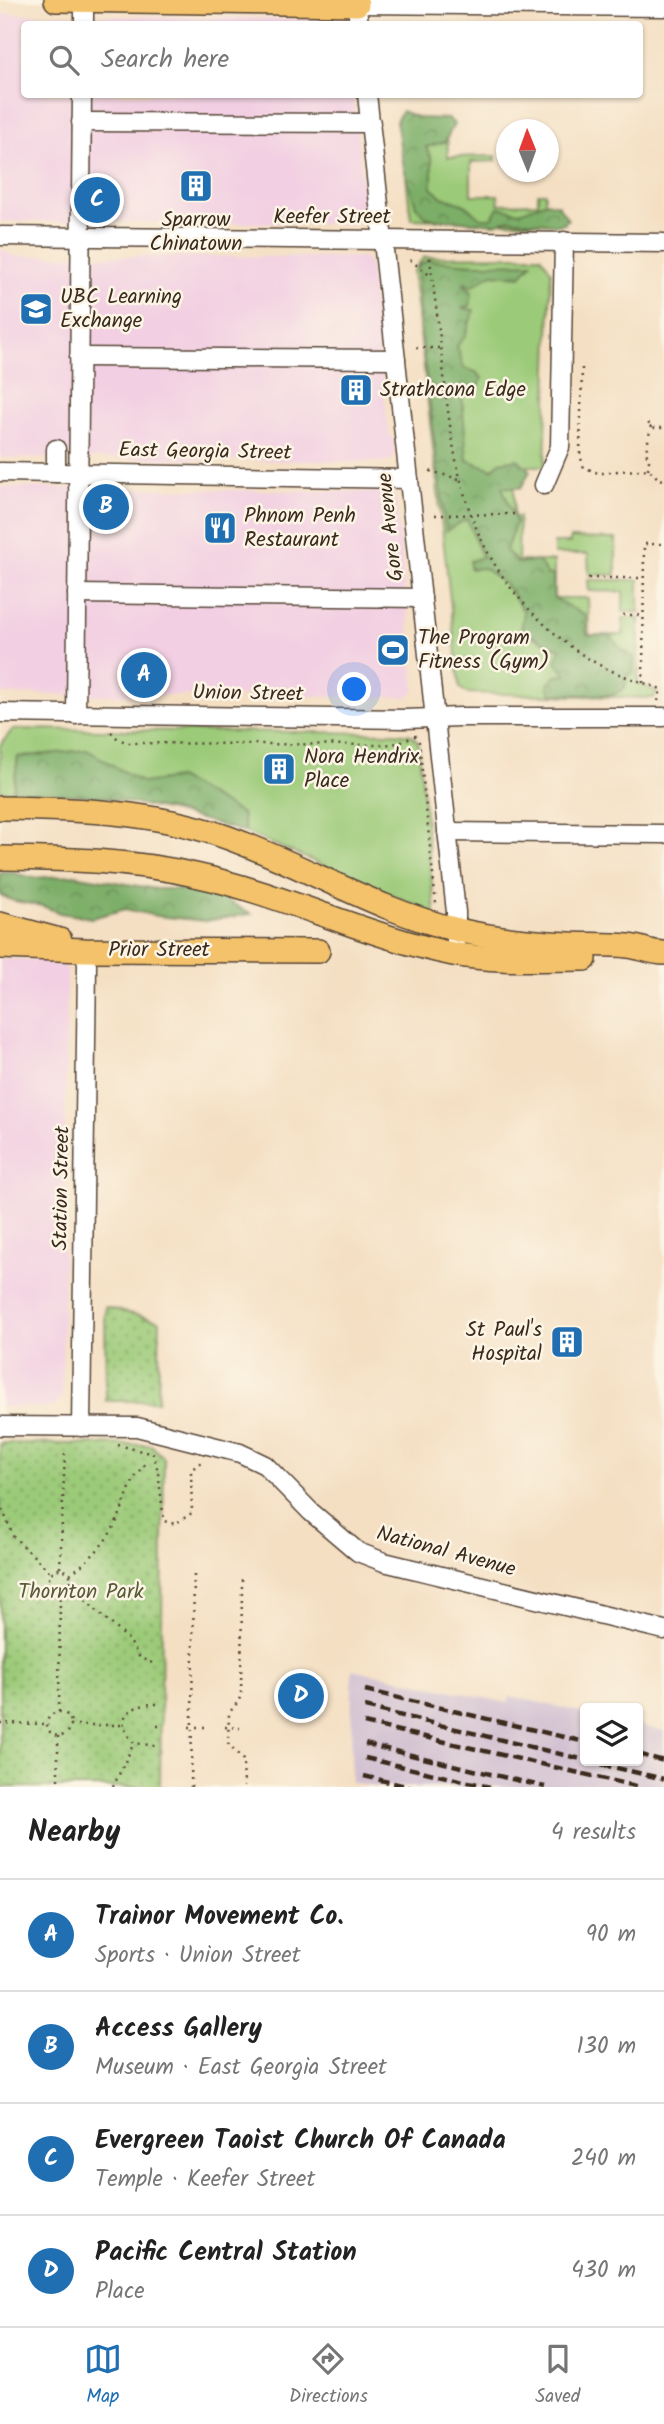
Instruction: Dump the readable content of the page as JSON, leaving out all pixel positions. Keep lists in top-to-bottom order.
{
  "streets": {
    "main road": ["Prior Street"],
    "street": [
      "Keefer Street",
      "East Georgia Street",
      "Gore Avenue",
      "Union Street",
      "Station Street",
      "National Avenue"
    ]
  },
  "crossings": [
    ["Keefer Street", "Gore Avenue"],
    ["East Georgia Street", "Gore Avenue"],
    ["Gore Avenue", "Union Street"],
    ["Prior Street", "Station Street"],
    ["Station Street", "National Avenue"]
  ],
  "parks": ["Thornton Park"],
  "places": {
    "building": [
      "Sparrow Chinatown",
      "Strathcona Edge",
      "Nora Hendrix Place",
      "St Paul's Hospital"
    ],
    "school or university": ["UBC Learning Exchange"],
    "restaurant": ["Phnom Penh Restaurant"],
    "sports": ["The Program Fitness (Gym)"]
  },
  "north": "top",
  "page": {
    "search": "Search here",
    "pins": [
      "C",
      "B",
      "A",
      "D"
    ],
    "heading": ["Nearby", "4 results"],
    "list": [
      {
        "mark": "A",
        "name": "Trainor Movement Co.",
        "note": "Sports · Union Street",
        "value": "90 m"
      },
      {
        "mark": "B",
        "name": "Access Gallery",
        "note": "Museum · East Georgia Street",
        "value": "130 m"
      },
      {
        "mark": "C",
        "name": "Evergreen Taoist Church Of Canada",
        "note": "Temple · Keefer Street",
        "value": "240 m"
      },
      {
        "mark": "D",
        "name": "Pacific Central Station",
        "note": "Place",
        "value": "430 m"
      }
    ],
    "nav": ["Map", "Directions", "Saved"]
  }
}
